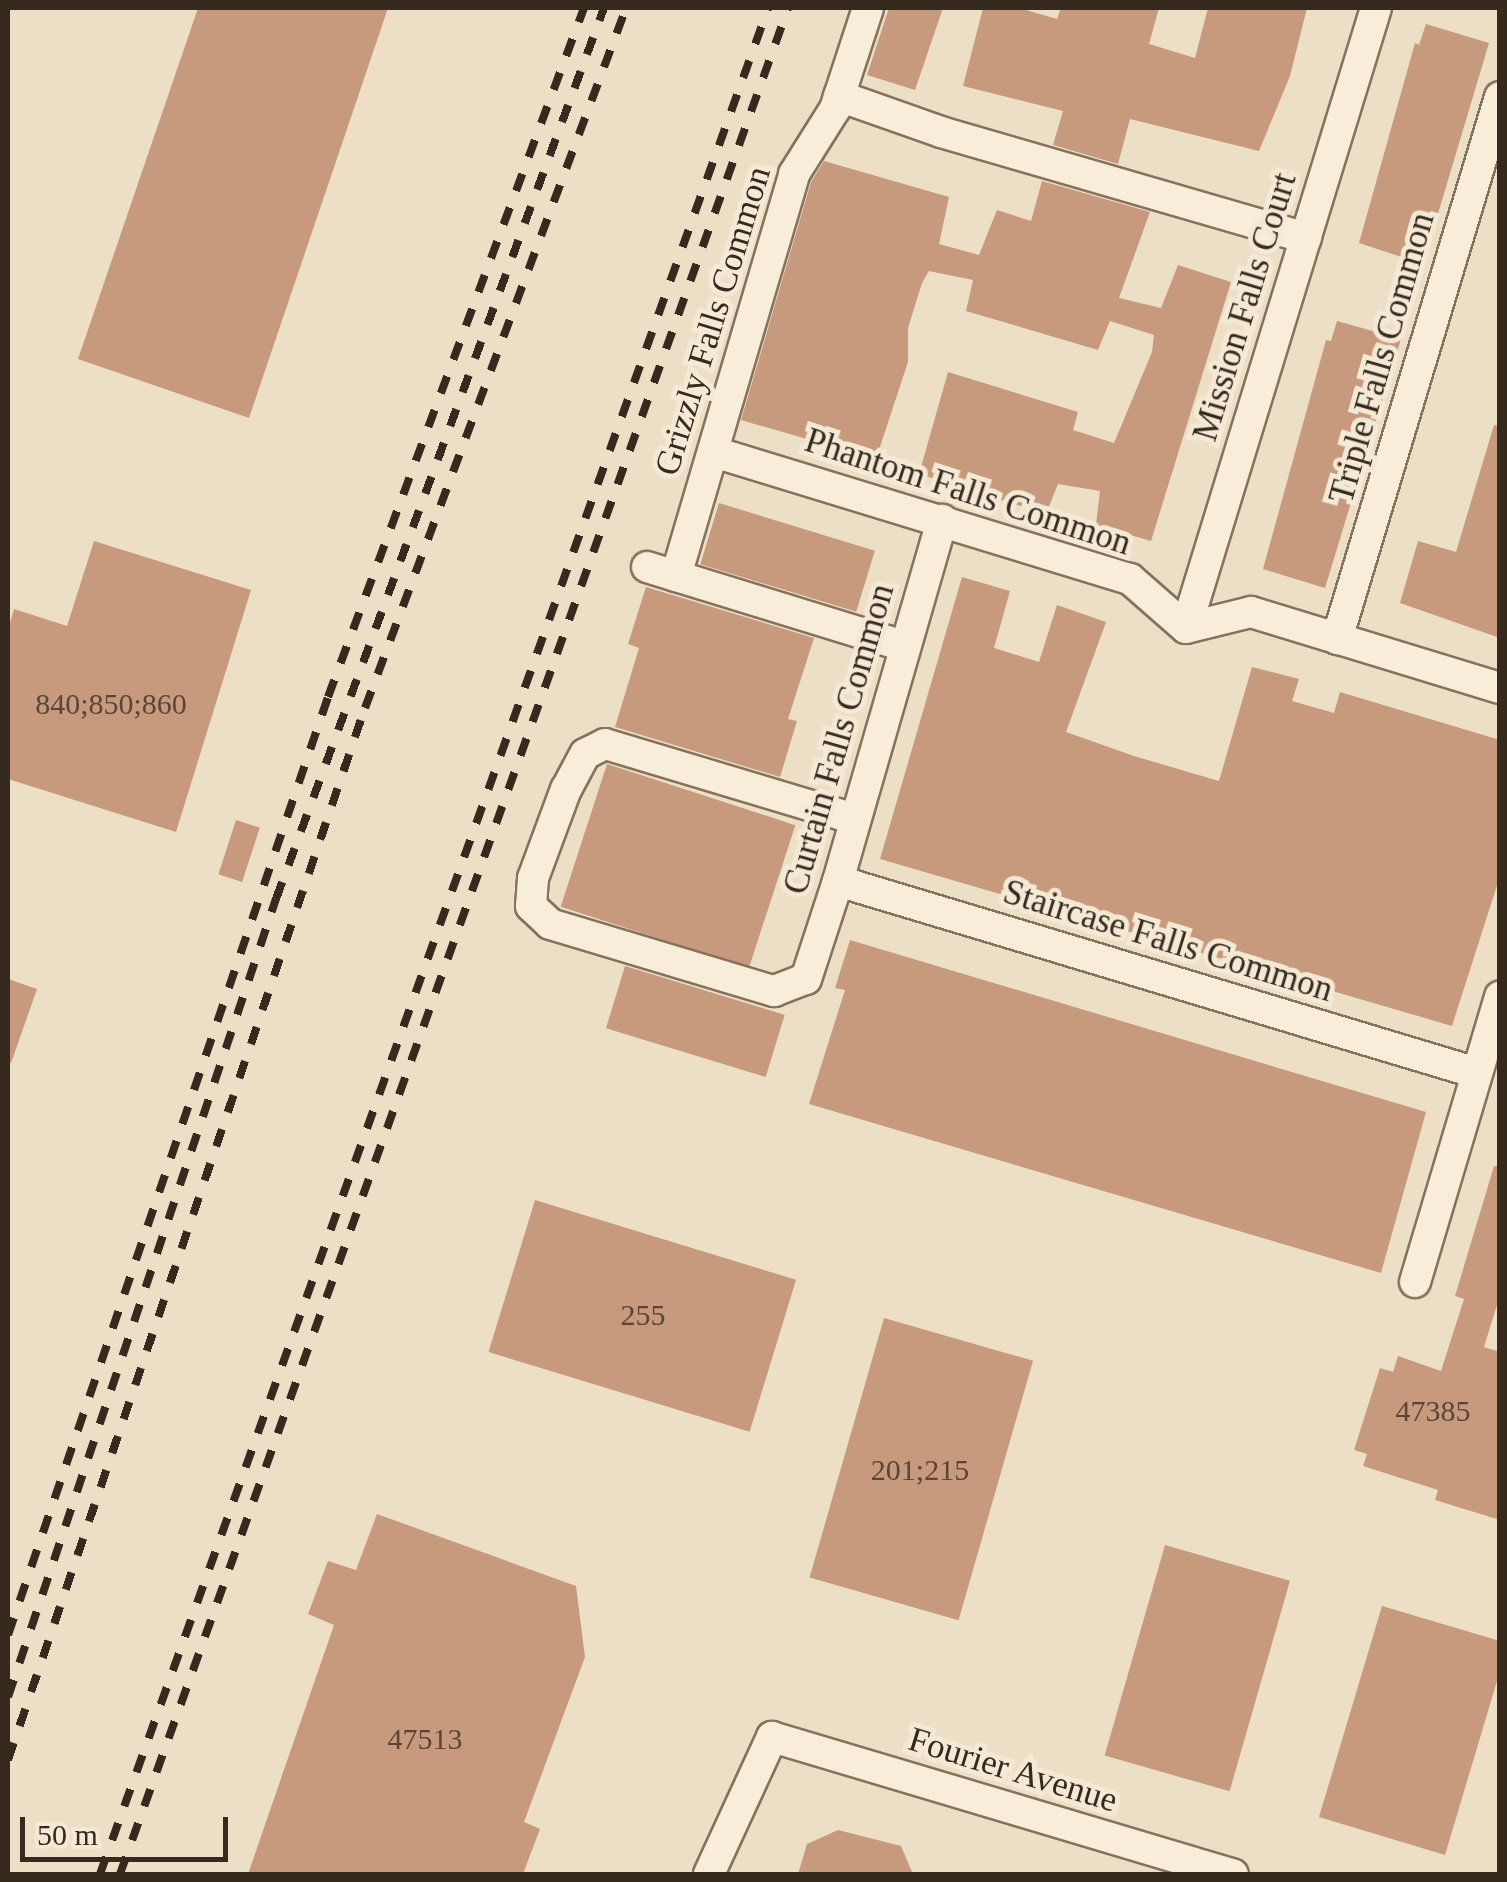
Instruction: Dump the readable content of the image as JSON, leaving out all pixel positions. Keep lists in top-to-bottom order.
{
  "streets": {
    "street": [
      "Mission Falls Court",
      "Grizzly Falls Common",
      "Triple Falls Common",
      "Phantom Falls Common",
      "Curtain Falls Common",
      "Staircase Falls Common",
      "Fourier Avenue"
    ]
  },
  "crossings": [
    ["Mission Falls Court", "Phantom Falls Common"],
    ["Grizzly Falls Common", "Phantom Falls Common"],
    ["Grizzly Falls Common", "Curtain Falls Common"],
    ["Phantom Falls Common", "Curtain Falls Common"],
    ["Curtain Falls Common", "Staircase Falls Common"]
  ],
  "house_numbers": [
    "840;850;860",
    "255",
    "47385",
    "201;215",
    "47513"
  ],
  "scale_bar": "50 m"
}
